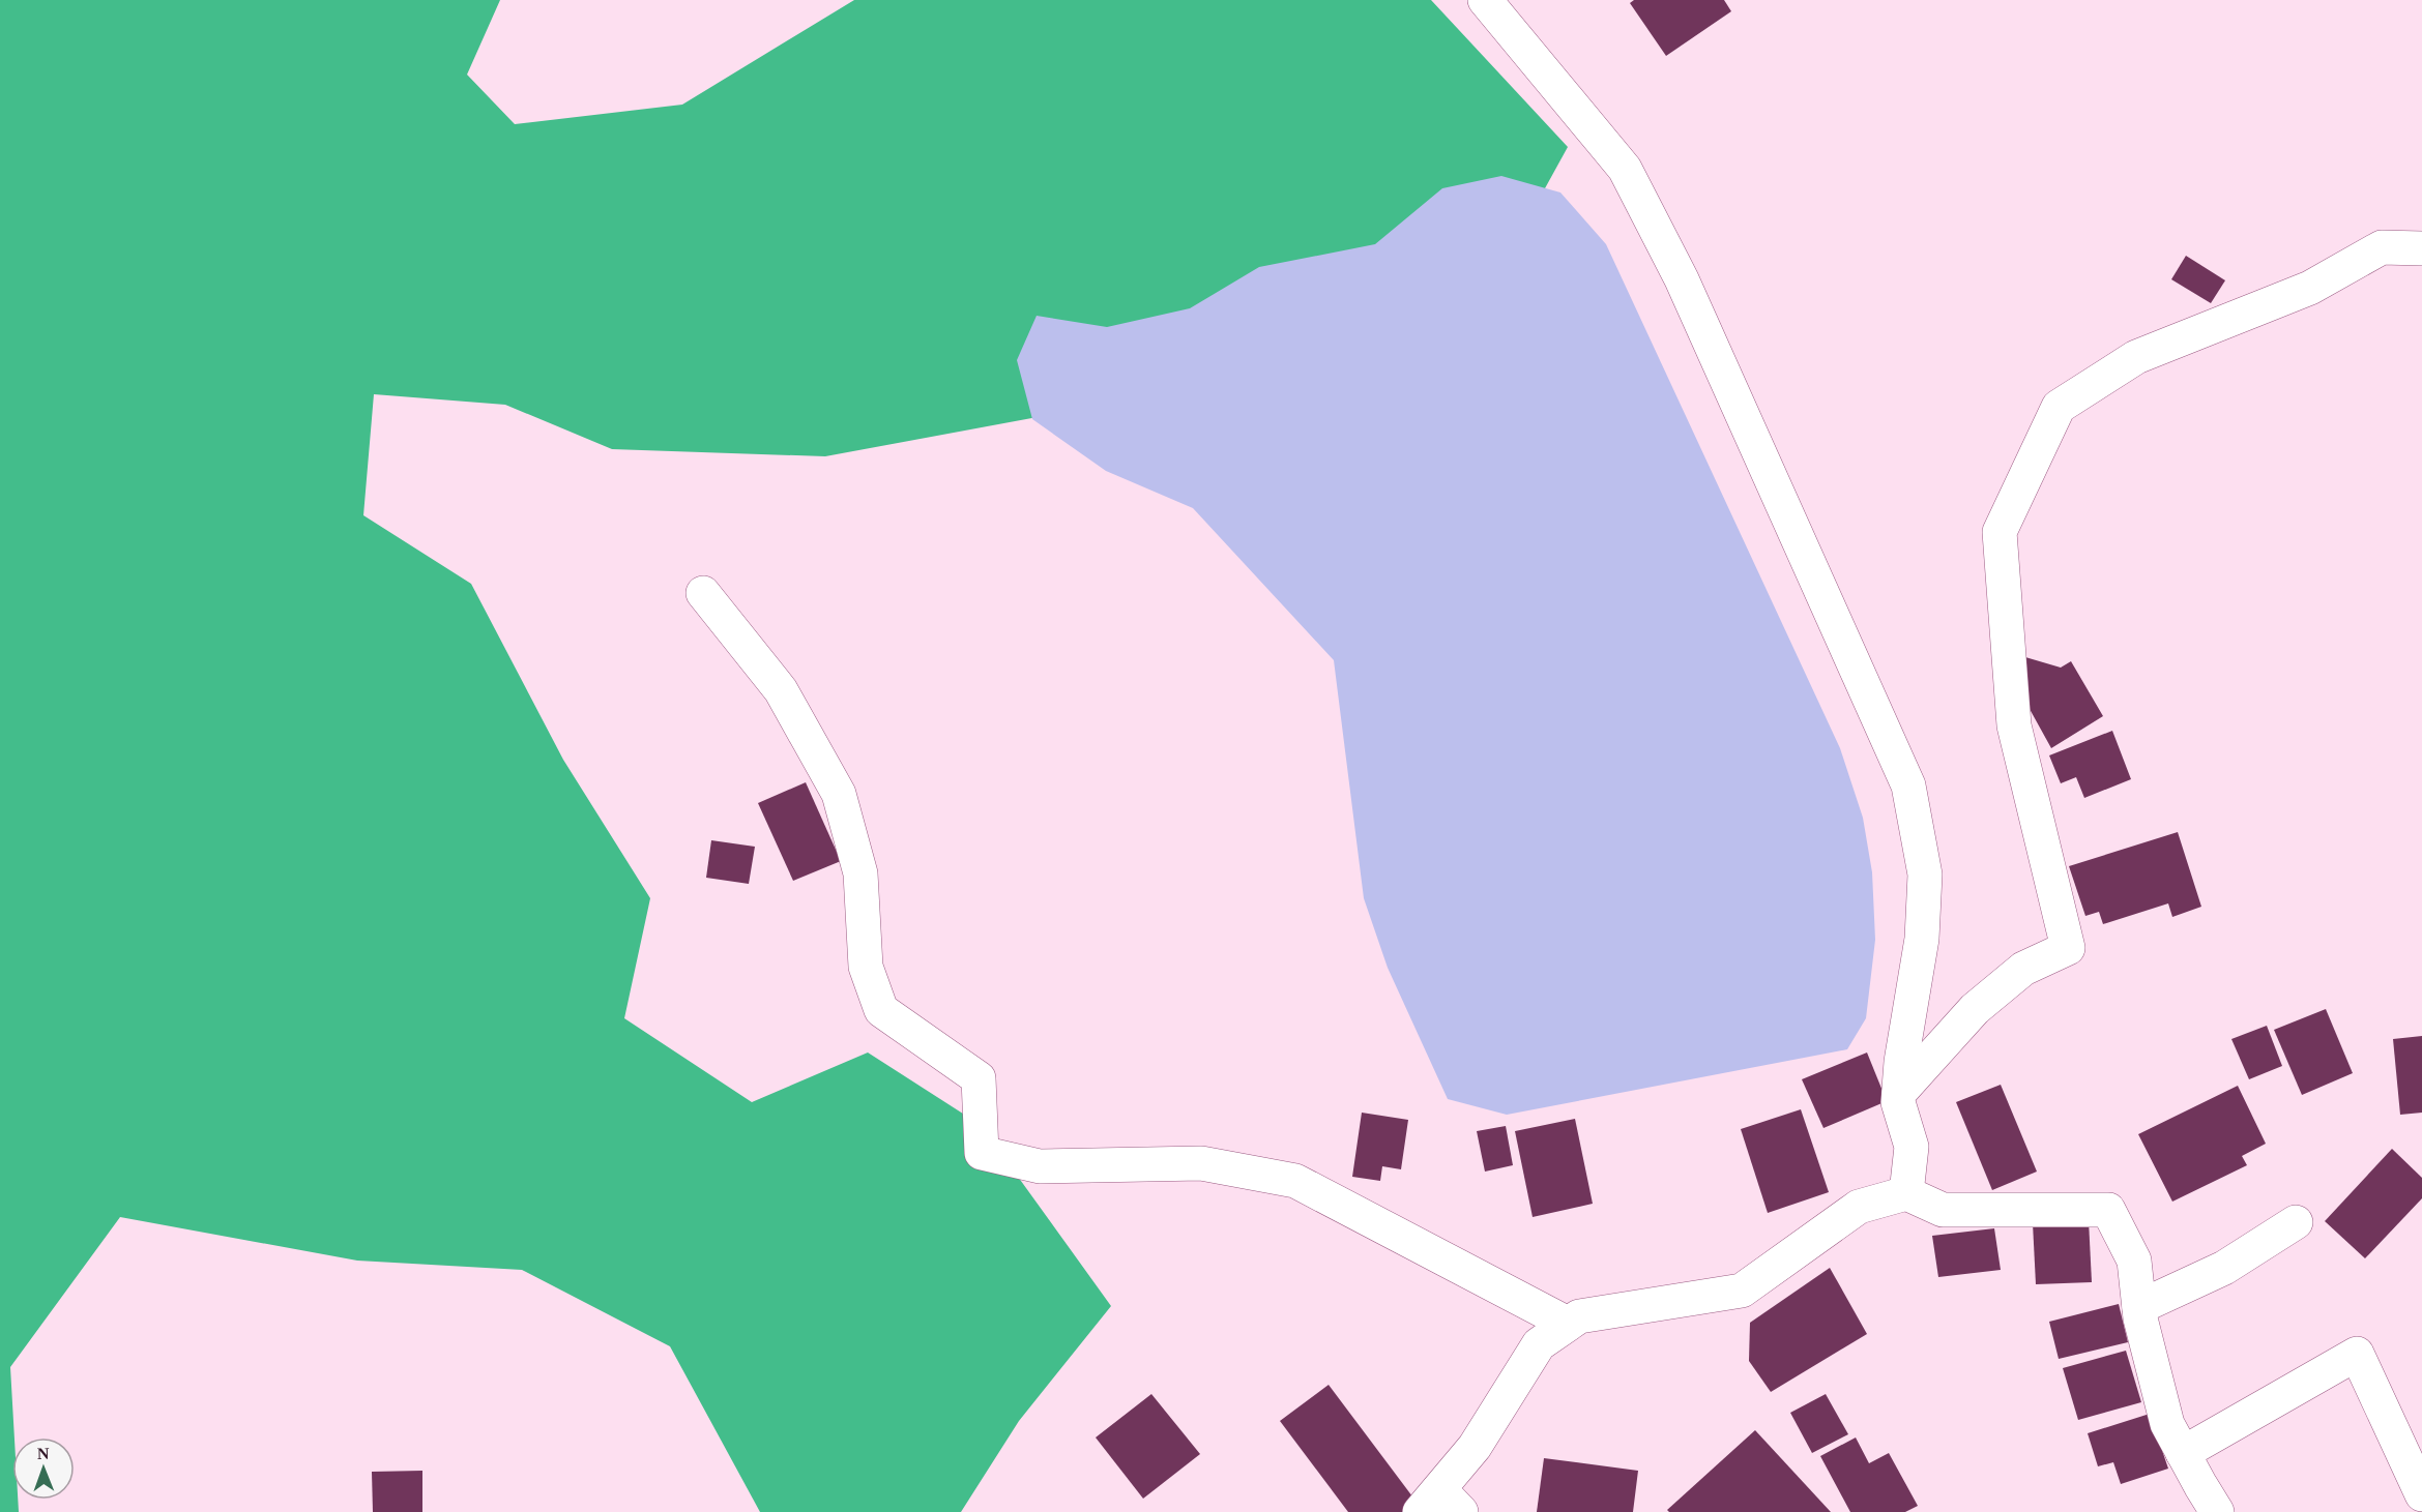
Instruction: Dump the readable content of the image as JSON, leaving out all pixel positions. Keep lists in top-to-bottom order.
{
  "north": "top"
}
